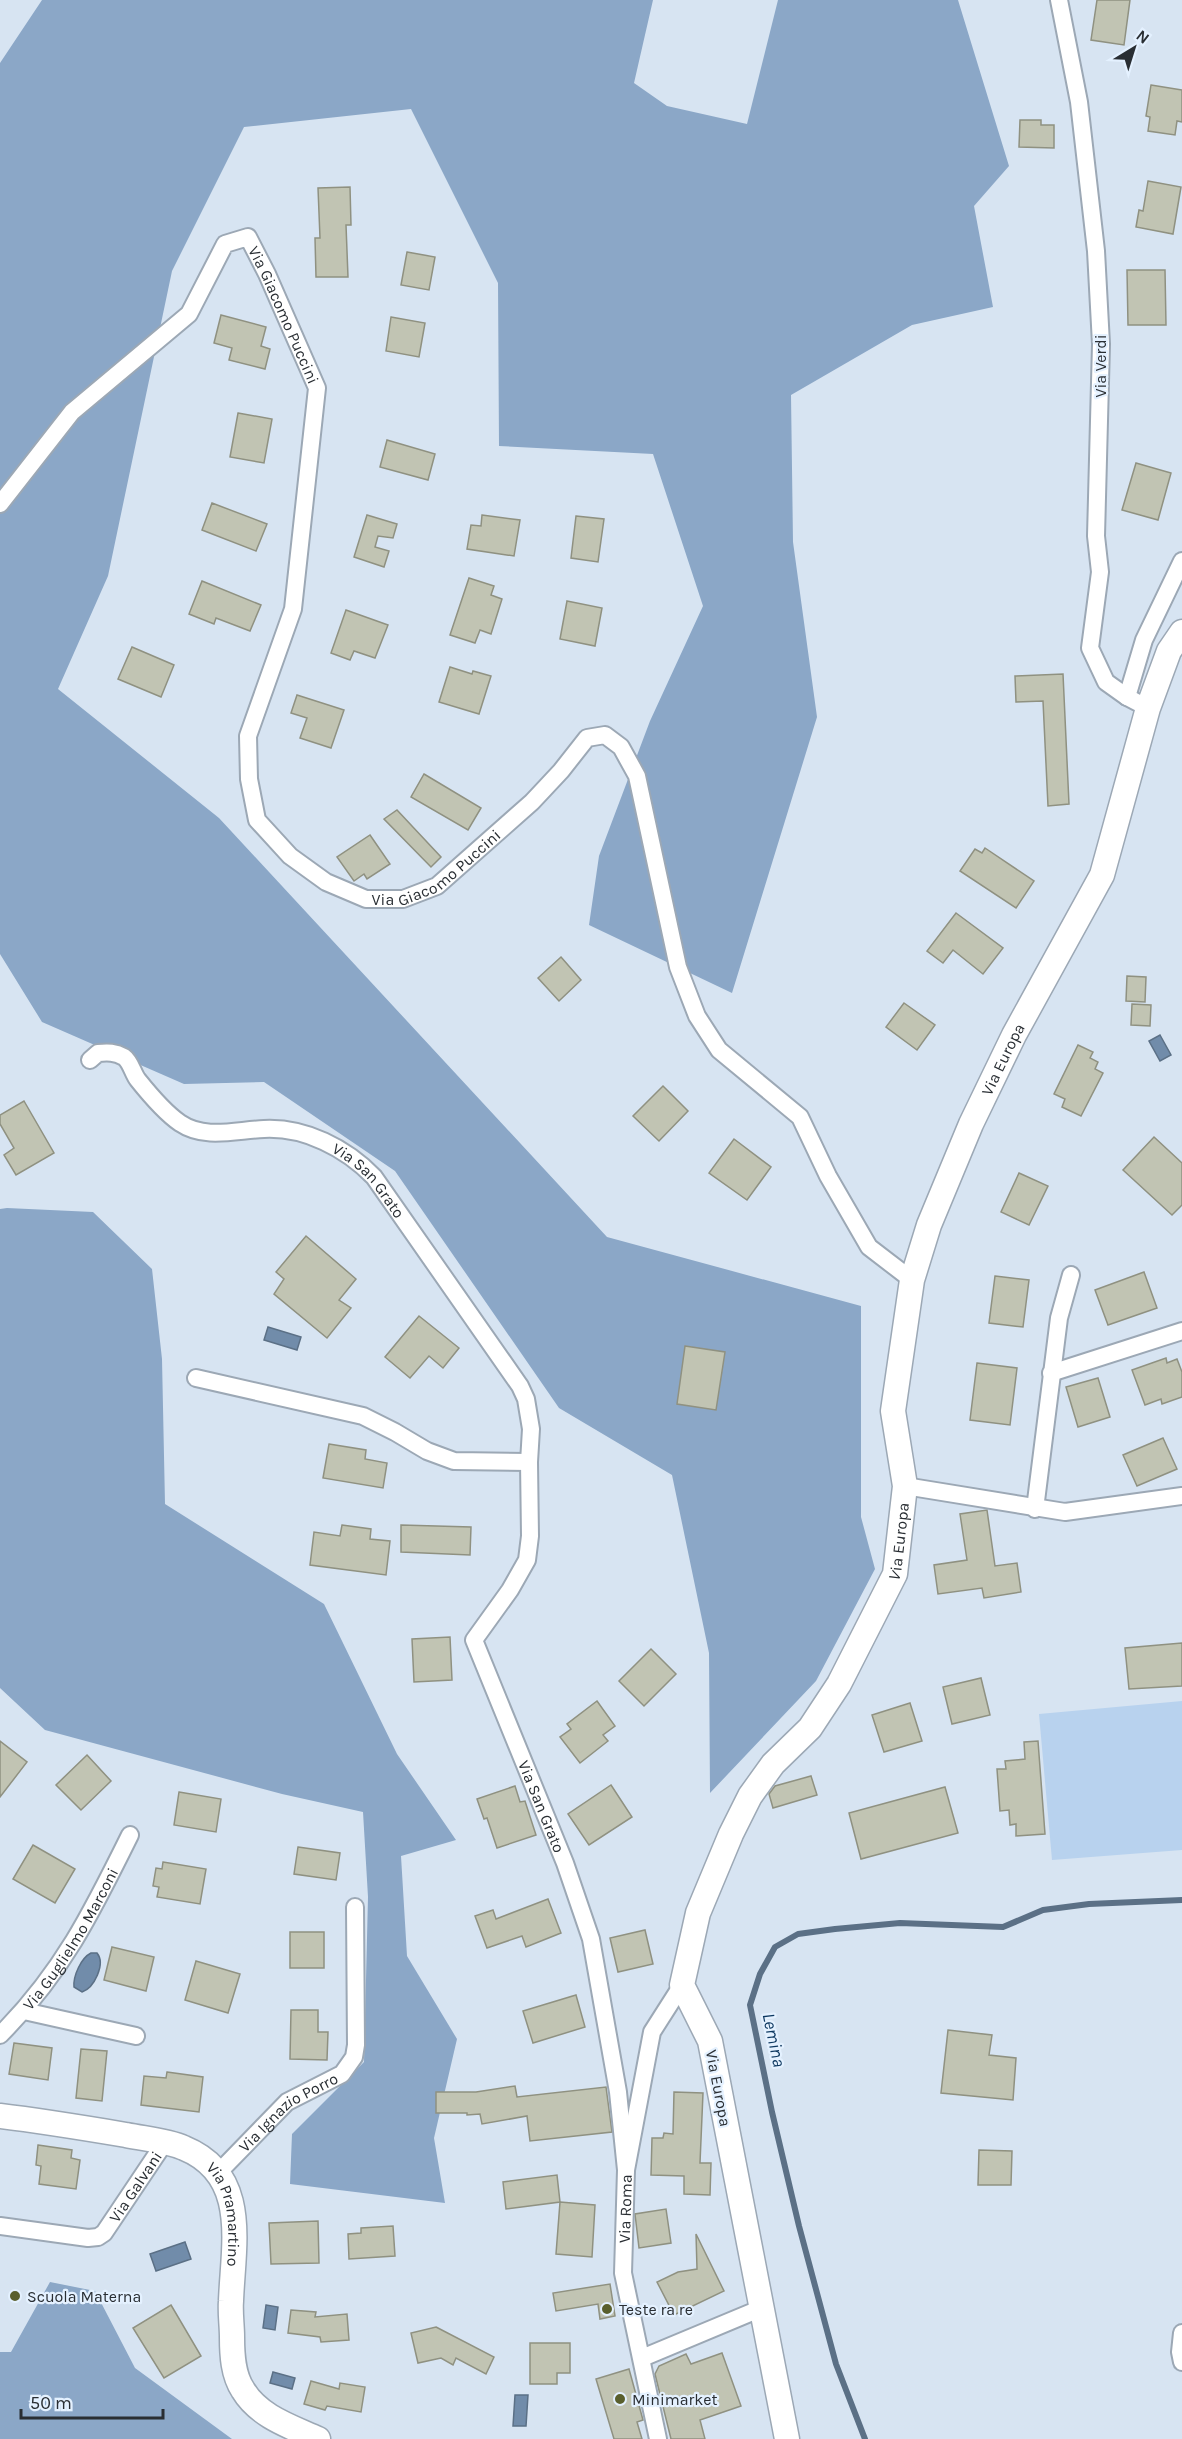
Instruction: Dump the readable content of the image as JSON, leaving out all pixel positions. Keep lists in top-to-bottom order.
{
  "streets": {
    "street": [
      "Via Giacomo Puccini",
      "Via Verdi",
      "Via Europa",
      "Via San Grato",
      "Via Guglielmo Marconi",
      "Via Ignazio Porro",
      "Via Galvani",
      "Via Roma",
      "Via Pramartino"
    ]
  },
  "crossings": [
    ["Via Giacomo Puccini", "Via Europa"],
    ["Via Verdi", "Via Europa"],
    ["Via Europa", "Via Roma"],
    ["Via San Grato", "Via Roma"],
    ["Via Ignazio Porro", "Via Pramartino"],
    ["Via Galvani", "Via Pramartino"]
  ],
  "water": ["Lemina"],
  "places": ["Scuola Materna", "Teste ra re", "Minimarket"],
  "scale_bar": "50 m",
  "north": "top right"
}
